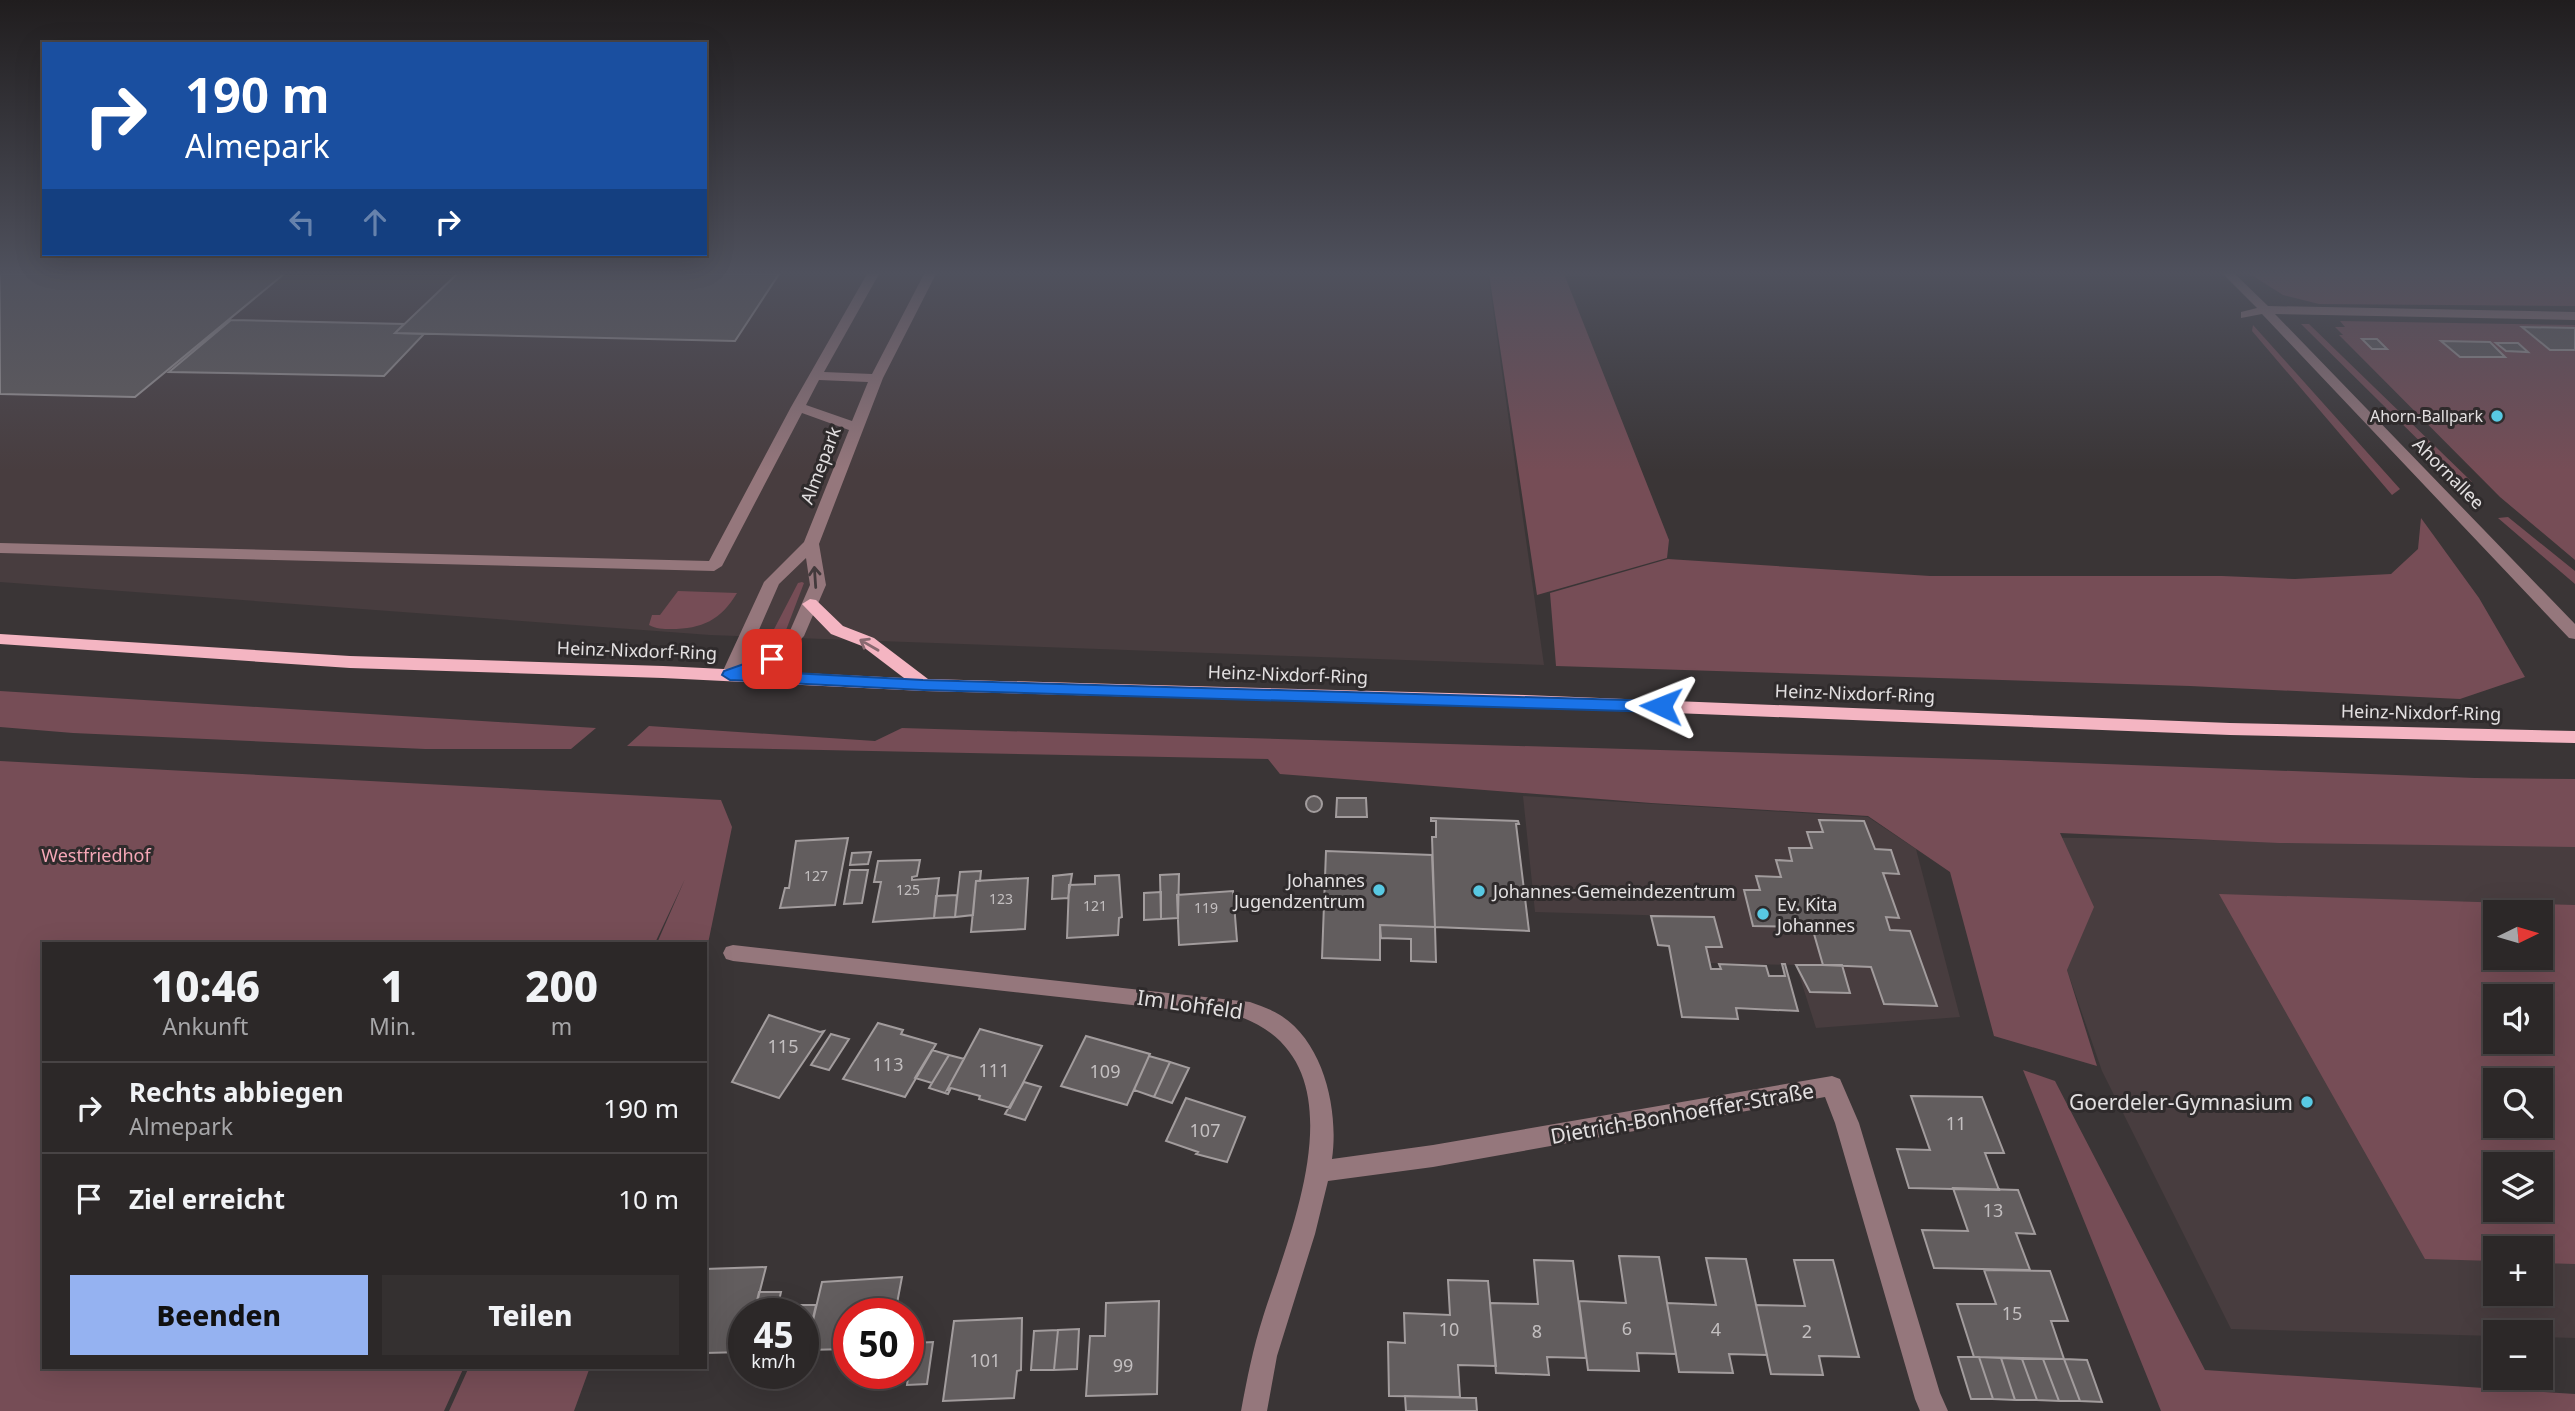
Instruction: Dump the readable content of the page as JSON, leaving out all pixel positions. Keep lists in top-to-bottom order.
{
  "streets": {
    "main road": ["Heinz-Nixdorf-Ring"],
    "street": [
      "Almepark",
      "Ahornallee",
      "Im Lohfeld",
      "Dietrich-Bonhoeffer-Straße"
    ]
  },
  "crossings": [
    ["Almepark", "Heinz-Nixdorf-Ring"],
    ["Im Lohfeld", "Dietrich-Bonhoeffer-Straße"]
  ],
  "parks": ["Westfriedhof"],
  "places": [
    "Ahorn-Ballpark",
    "Johannes Jugendzentrum",
    "Johannes-Gemeindezentrum",
    "Ev. Kita Johannes",
    "Goerdeler-Gymnasium"
  ],
  "house_numbers": [
    "127",
    "125",
    "123",
    "121",
    "119",
    "115",
    "113",
    "111",
    "109",
    "11",
    "107",
    "13",
    "15",
    "6",
    "10",
    "4",
    "8",
    "2",
    "101",
    "99"
  ],
  "north": "right",
  "page": {
    "turn": ["190 m", "Almepark"],
    "map_buttons": ["+", "−"],
    "eta": [
      "10:46",
      "Ankunft",
      "1",
      "Min.",
      "200",
      "m"
    ],
    "list": [
      {
        "name": "Rechts abbiegen",
        "note": "Almepark",
        "value": "190 m"
      },
      {
        "name": "Ziel erreicht",
        "value": "10 m"
      }
    ],
    "buttons": ["Beenden", "Teilen"],
    "speed": "45 km/h",
    "limit": "50"
  }
}
